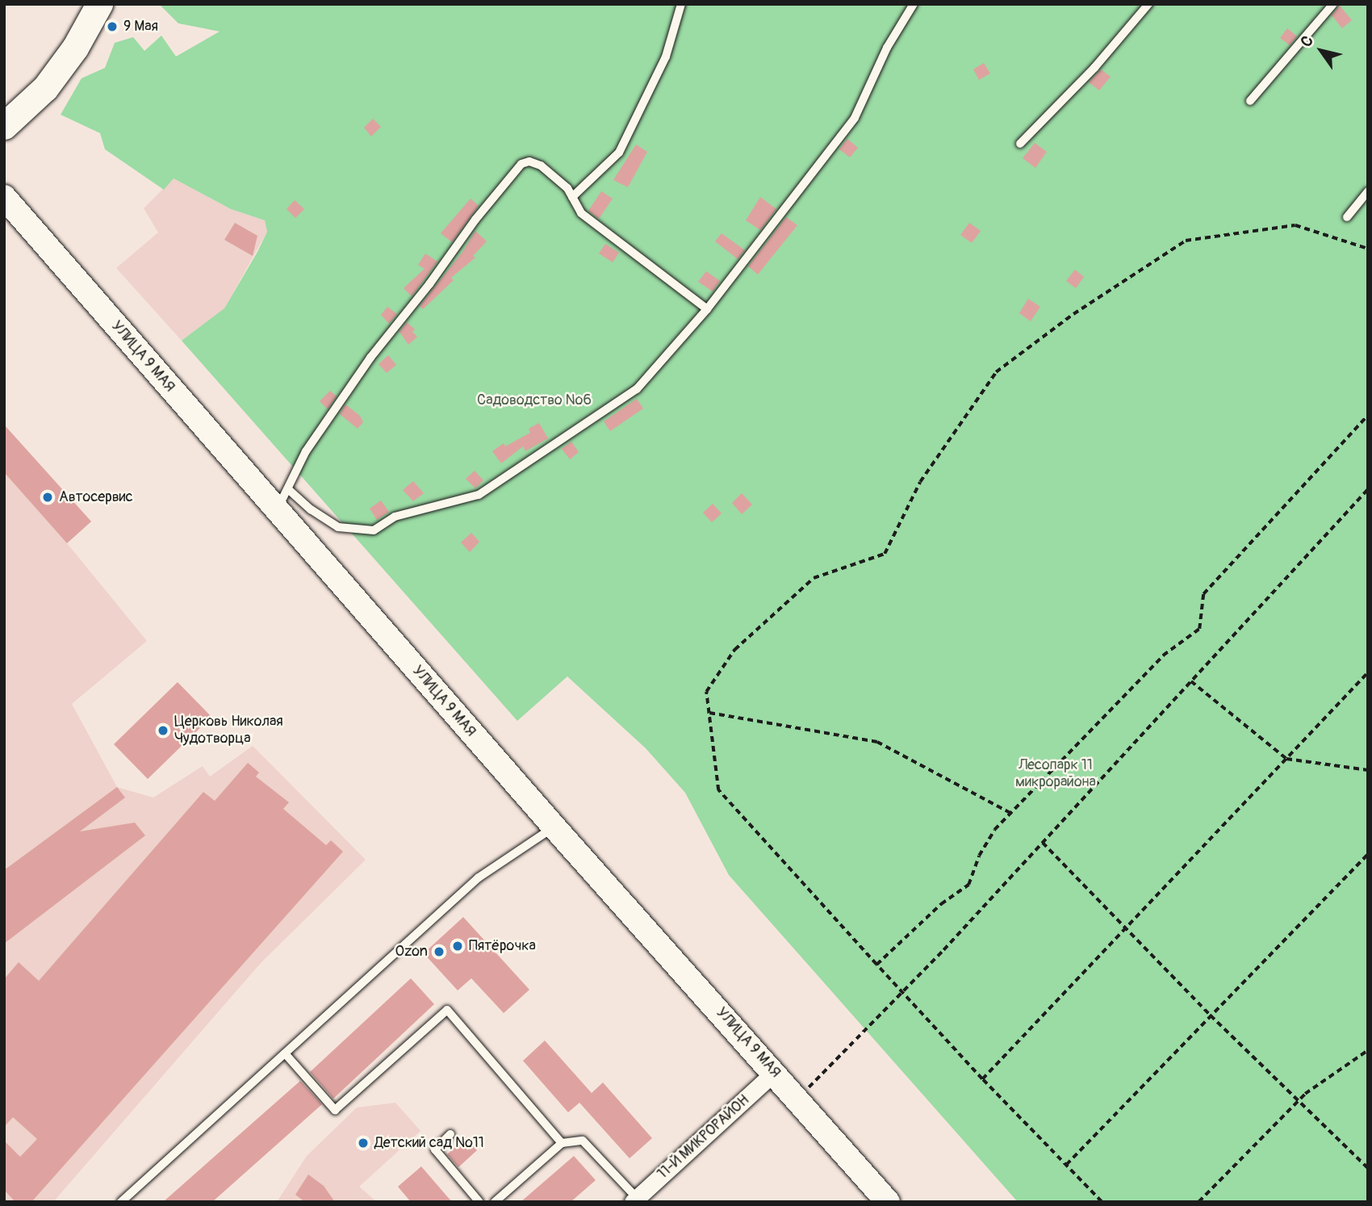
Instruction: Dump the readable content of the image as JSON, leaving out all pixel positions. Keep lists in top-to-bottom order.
{
  "streets": {
    "main road": ["УЛИЦА 9 МАЯ"],
    "street": ["11-Й МИКРОРАЙОН"]
  },
  "crossings": [
    ["УЛИЦА 9 МАЯ", "11-Й МИКРОРАЙОН"]
  ],
  "parks": ["Садоводство №6", "Лесопарк 11 микрорайона"],
  "places": [
    "9 Мая",
    "Автосервис",
    "Церковь Николая Чудотворца",
    "Пятёрочка",
    "Ozon",
    "Детский сад №11"
  ],
  "north": "top left"
}
